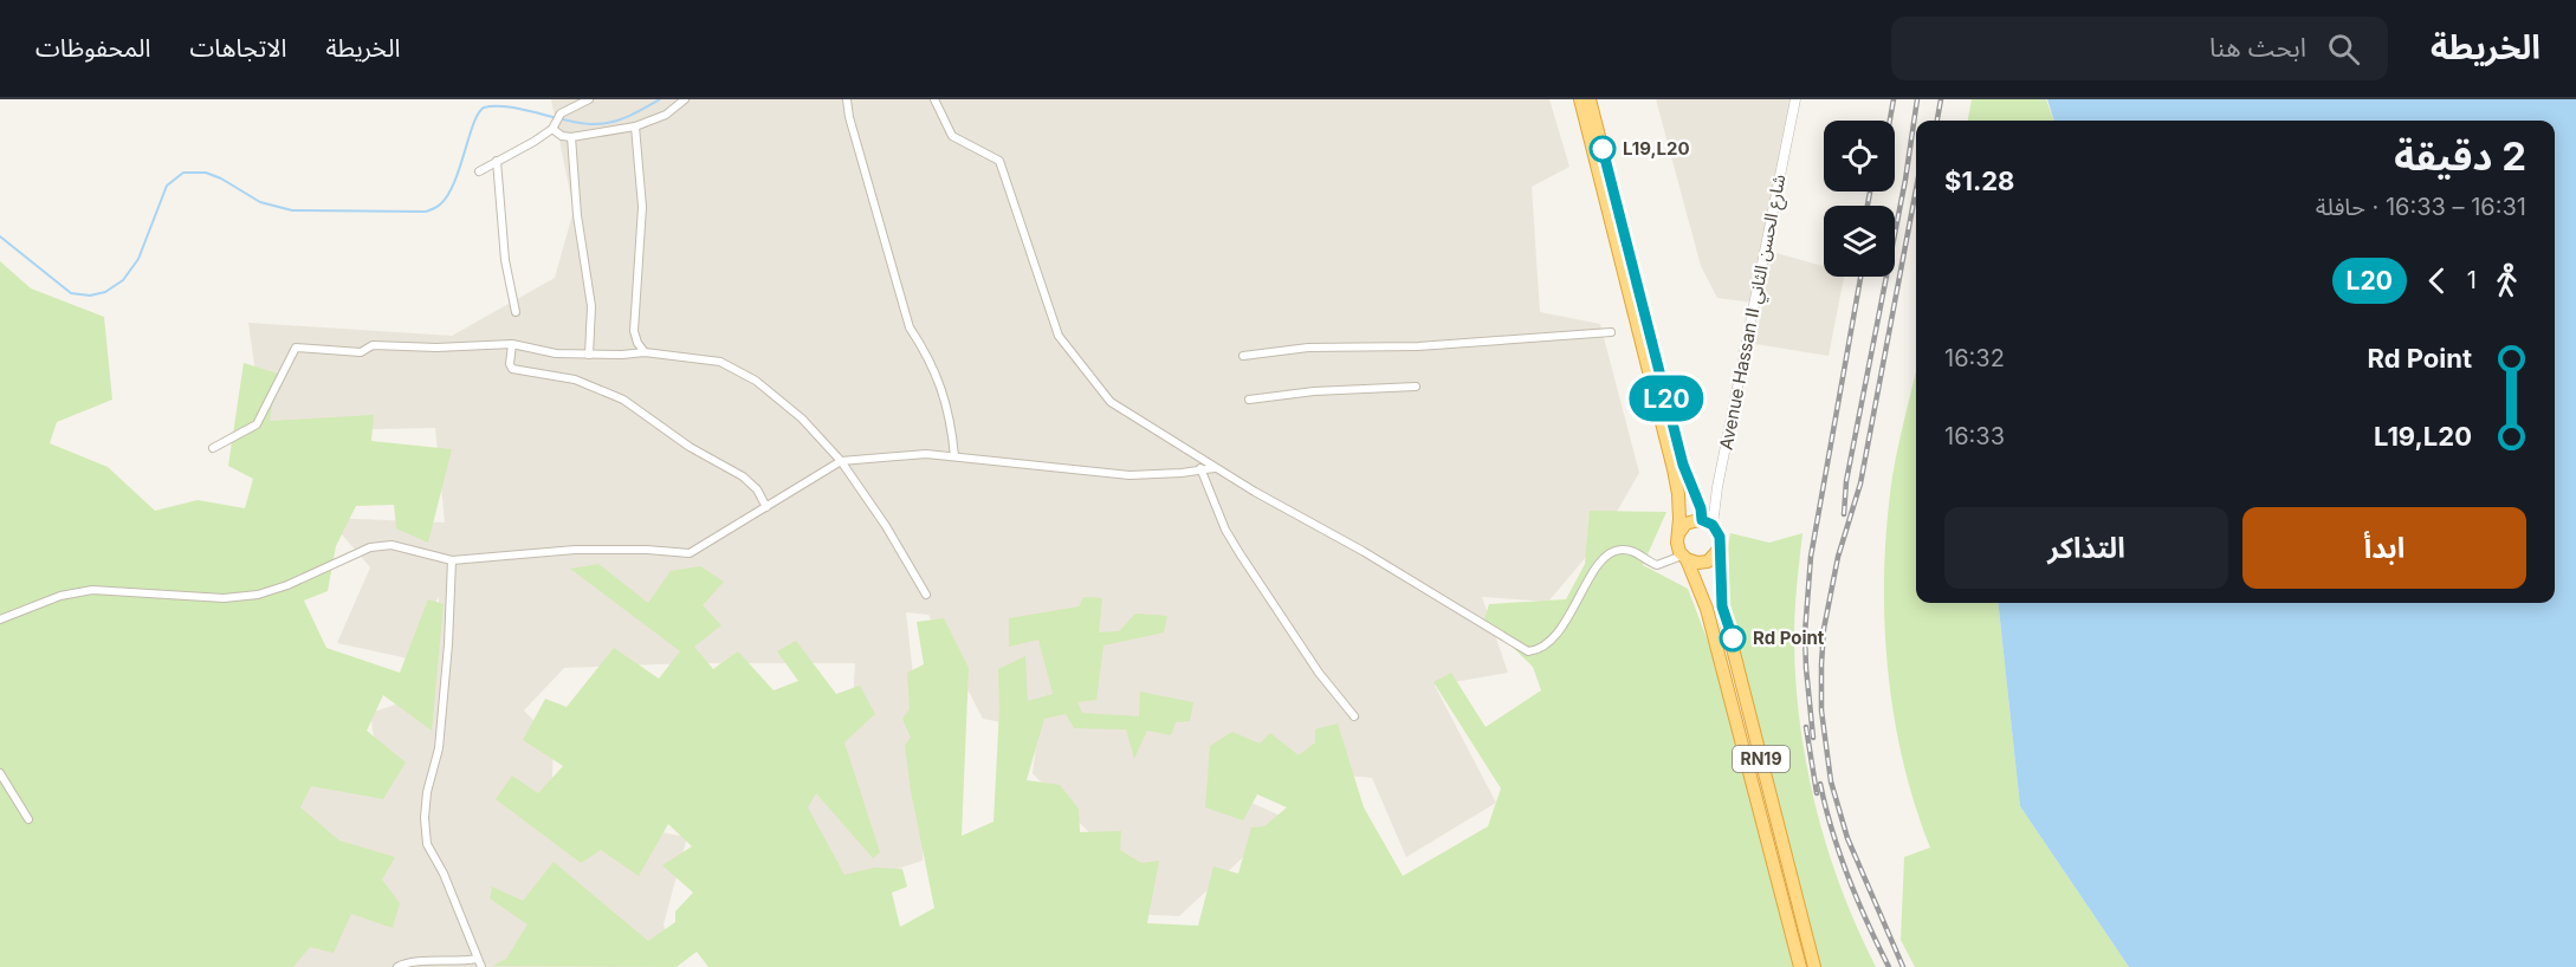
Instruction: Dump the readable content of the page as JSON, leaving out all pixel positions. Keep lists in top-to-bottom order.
{
  "streets": {
    "highway": ["RN19"],
    "street": ["Avenue Hassan II شارع الحسن الثاني"]
  },
  "crossings": [
    ["Avenue Hassan II شارع الحسن الثاني", "RN19"]
  ],
  "places": ["L19,L20", "Rd Point"],
  "lines": ["bus line L20"],
  "page": {
    "header": "الخريطة",
    "search": "ابحث هنا",
    "nav": ["الخريطة", "الاتجاهات", "المحفوظات"],
    "on_map": "L20",
    "heading": ["2 دقيقة", "16:31 – 16:33 · حافلة", "$1.28"],
    "legs": ["1", "L20"],
    "list": [
      {
        "name": "Rd Point",
        "value": "16:32"
      },
      {
        "name": "L19,L20",
        "value": "16:33"
      }
    ],
    "buttons": ["ابدأ", "التذاكر"]
  }
}
